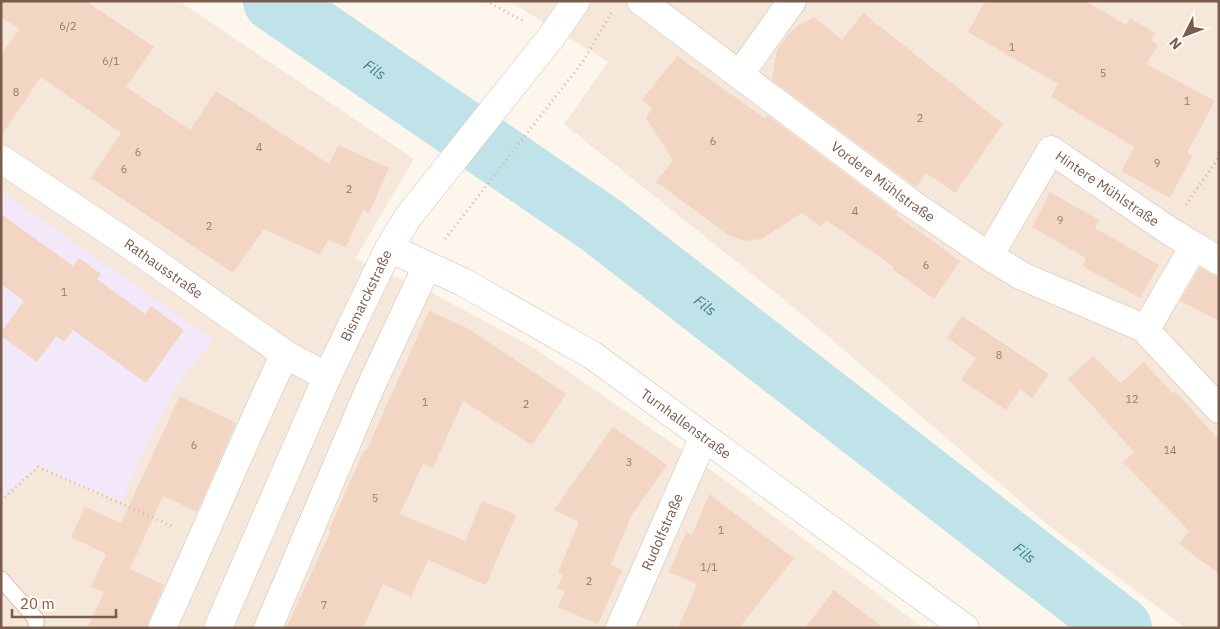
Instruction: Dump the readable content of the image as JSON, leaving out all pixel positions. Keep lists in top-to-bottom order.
{
  "streets": {
    "street": [
      "Vordere Mühlstraße",
      "Hintere Mühlstraße",
      "Rathausstraße",
      "Bismarckstraße",
      "Turnhallenstraße",
      "Rudolfstraße"
    ]
  },
  "crossings": [
    ["Vordere Mühlstraße", "Hintere Mühlstraße"],
    ["Rathausstraße", "Bismarckstraße"],
    ["Bismarckstraße", "Turnhallenstraße"],
    ["Turnhallenstraße", "Rudolfstraße"]
  ],
  "water": ["Fils"],
  "house_numbers": [
    "6/2",
    "1",
    "6/1",
    "5",
    "8",
    "1",
    "2",
    "6",
    "4",
    "6",
    "9",
    "6",
    "2",
    "4",
    "9",
    "2",
    "6",
    "1",
    "8",
    "12",
    "1",
    "2",
    "6",
    "14",
    "3",
    "5",
    "1",
    "1/1",
    "2",
    "7"
  ],
  "scale_bar": "20 m",
  "north": "bottom left"
}
